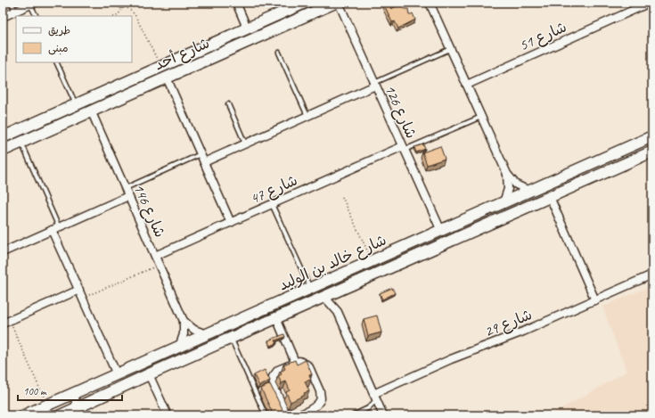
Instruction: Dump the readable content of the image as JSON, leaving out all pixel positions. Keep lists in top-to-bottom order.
{
  "streets": {
    "main road": ["شارع أحد", "شارع خالد بن الوليد"],
    "street": [
      "شارع 51",
      "شارع 126",
      "شارع 47",
      "شارع 146",
      "شارع 29"
    ]
  },
  "crossings": [
    ["شارع أحد", "شارع 146"],
    ["شارع 126", "شارع 47"],
    ["شارع 126", "شارع خالد بن الوليد"],
    ["شارع 47", "شارع 146"],
    ["شارع 146", "شارع خالد بن الوليد"]
  ],
  "legend": ["طريق", "مبنى"],
  "scale_bar": "100 m"
}
